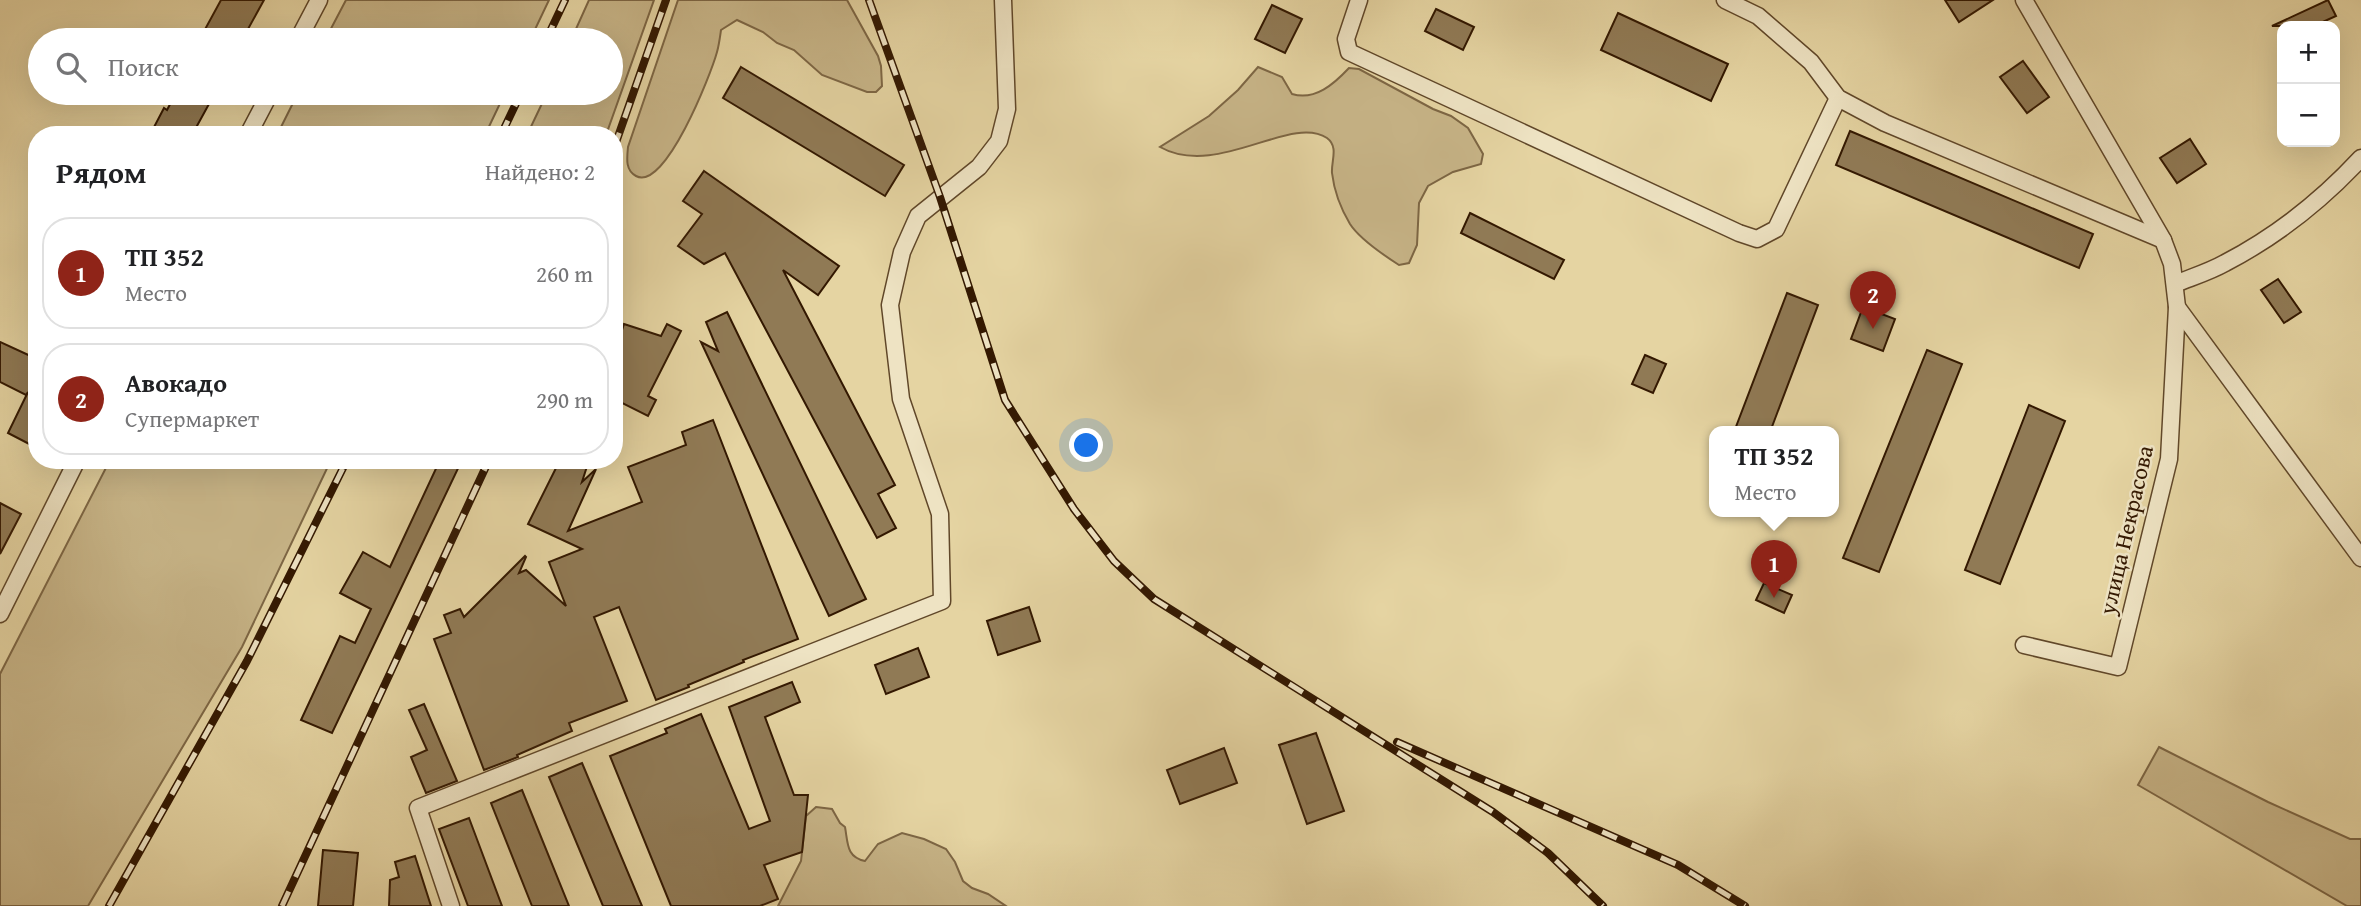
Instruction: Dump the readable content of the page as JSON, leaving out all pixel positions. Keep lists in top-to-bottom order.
{
  "streets": {
    "street": ["улица Некрасова"]
  },
  "page": {
    "map_buttons": ["+", "−"],
    "search": "Поиск",
    "heading": ["Рядом", "Найдено: 2"],
    "list": [
      {
        "mark": "1",
        "name": "ТП 352",
        "note": "Место",
        "value": "260 m"
      },
      {
        "mark": "2",
        "name": "Авокадо",
        "note": "Супермаркет",
        "value": "290 m"
      }
    ],
    "pins": ["2", "1"],
    "popup": ["ТП 352", "Место"]
  }
}
